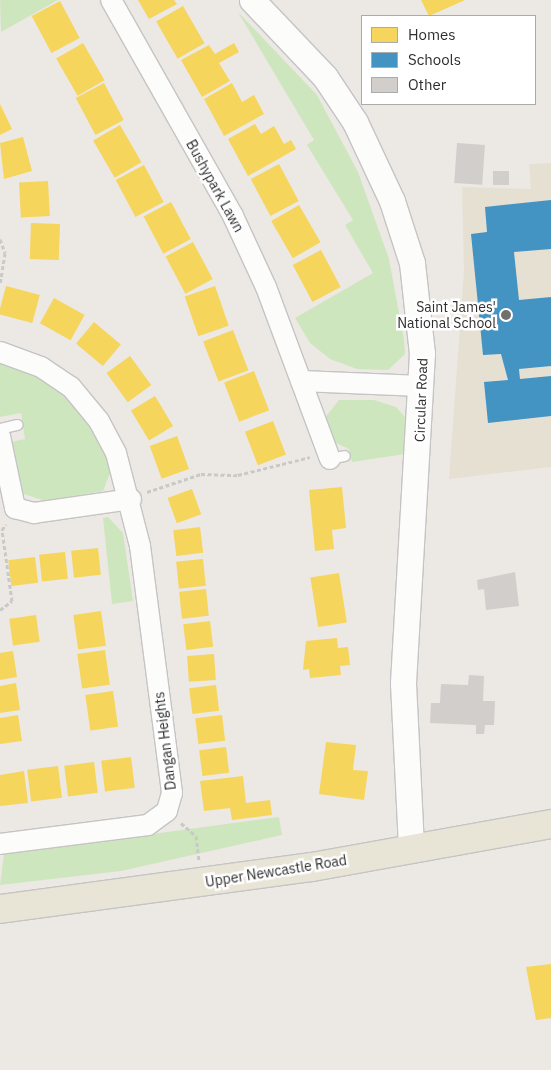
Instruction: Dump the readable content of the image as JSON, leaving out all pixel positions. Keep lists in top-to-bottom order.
{
  "streets": {
    "main road": ["Upper Newcastle Road"],
    "street": ["Bushypark Lawn", "Circular Road", "Dangan Heights"]
  },
  "crossings": [
    ["Circular Road", "Upper Newcastle Road"]
  ],
  "places": ["Saint James' National School"],
  "legend": ["Homes", "Schools", "Other"]
}
